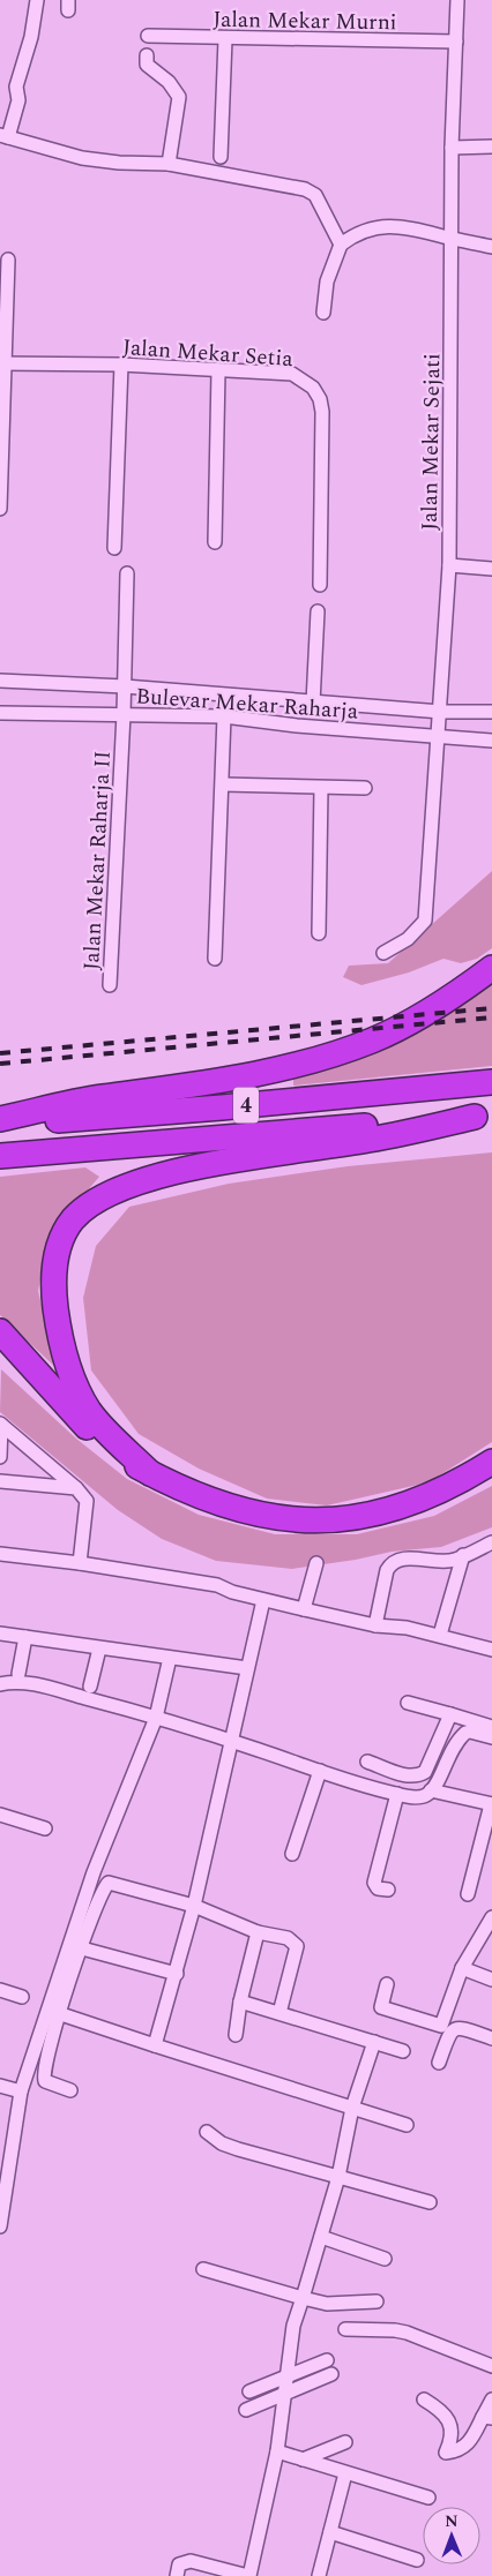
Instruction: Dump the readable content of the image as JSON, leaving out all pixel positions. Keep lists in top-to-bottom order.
{
  "streets": {
    "highway": ["4"],
    "street": [
      "Jalan Mekar Murni",
      "Jalan Mekar Setia",
      "Jalan Mekar Sejati",
      "Bulevar Mekar Raharja",
      "Jalan Mekar Raharja II"
    ]
  },
  "crossings": [
    ["Jalan Mekar Murni", "Jalan Mekar Sejati"],
    ["Jalan Mekar Sejati", "Bulevar Mekar Raharja"],
    ["Bulevar Mekar Raharja", "Jalan Mekar Raharja II"]
  ],
  "north": "top"
}
